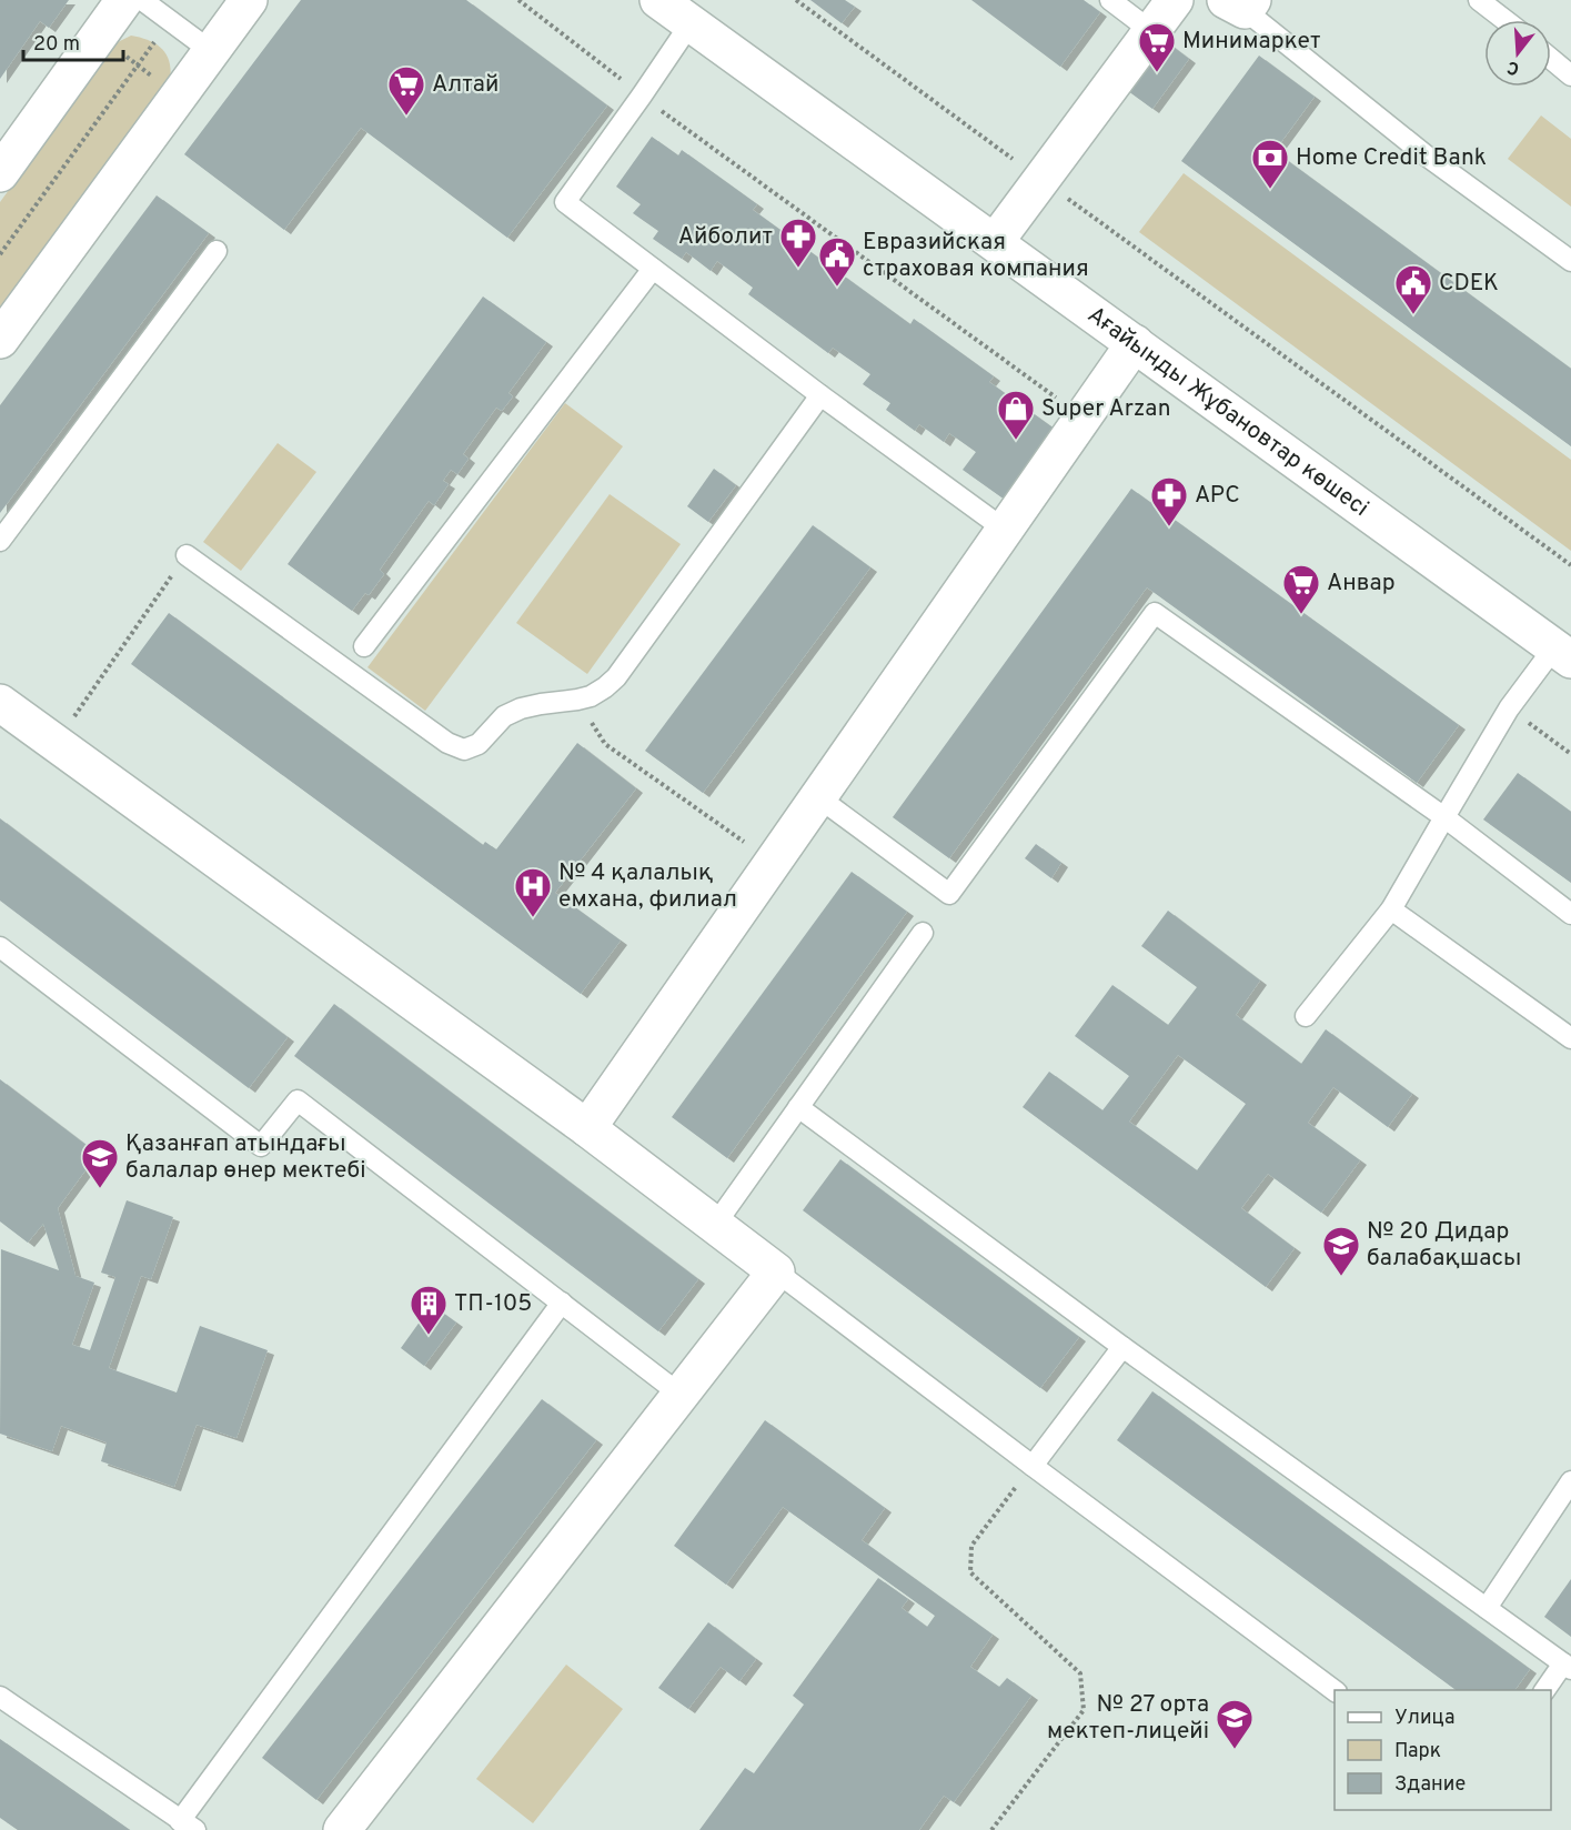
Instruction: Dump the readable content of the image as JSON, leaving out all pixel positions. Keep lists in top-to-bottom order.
{
  "streets": {
    "street": ["Ағайынды Жұбановтар көшесі"]
  },
  "places": {
    "supermarket": ["Минимаркет", "Алтай", "Анвар"],
    "bank": ["Home Credit Bank"],
    "pharmacy": ["Айболит", "АРС"],
    "public building": ["Евразийская страховая компания", "CDEK"],
    "shop": ["Super Arzan"],
    "hospital": ["№ 4 қалалық емхана, филиал"],
    "school or university": ["Қазанғап атындағы балалар өнер мектебі", "№ 20 Дидар балабақшасы", "№ 27 орта мектеп-лицейі"],
    "building": ["ТП-105"]
  },
  "legend": ["Улица", "Парк", "Здание"],
  "scale_bar": "20 m",
  "north": "bottom"
}
